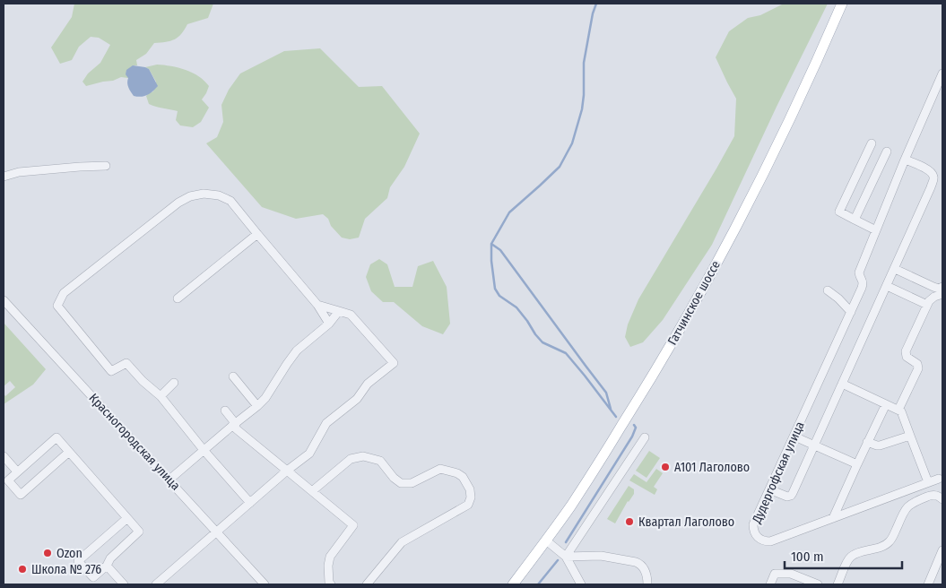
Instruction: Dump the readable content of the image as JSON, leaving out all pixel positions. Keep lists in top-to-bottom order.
{
  "streets": {
    "main road": ["Гатчинское шоссе"],
    "street": ["Красногородская улица", "Дудергофская улица"]
  },
  "places": [
    "А101 Лаголово",
    "Квартал Лаголово",
    "Ozon",
    "Школа № 276"
  ],
  "scale_bar": "100 m"
}
